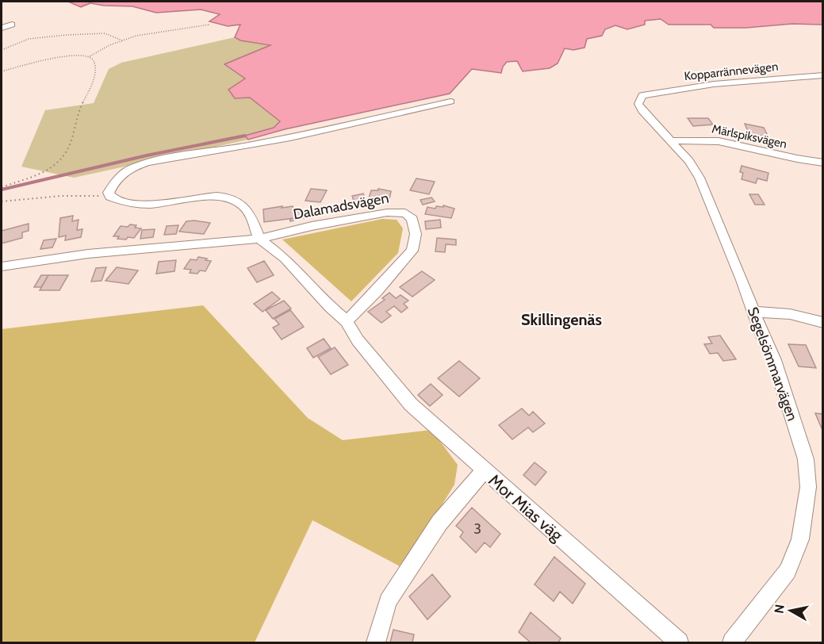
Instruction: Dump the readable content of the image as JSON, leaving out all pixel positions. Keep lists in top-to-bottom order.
{
  "streets": {
    "street": [
      "Kopparrännevägen",
      "Märlspiksvägen",
      "Dalamadsvägen",
      "Segelsömmarvägen",
      "Mor Mias väg"
    ]
  },
  "crossings": [
    ["Kopparrännevägen", "Segelsömmarvägen"],
    ["Märlspiksvägen", "Segelsömmarvägen"]
  ],
  "districts": ["Skillingenäs"],
  "house_numbers": ["3"],
  "north": "left"
}
